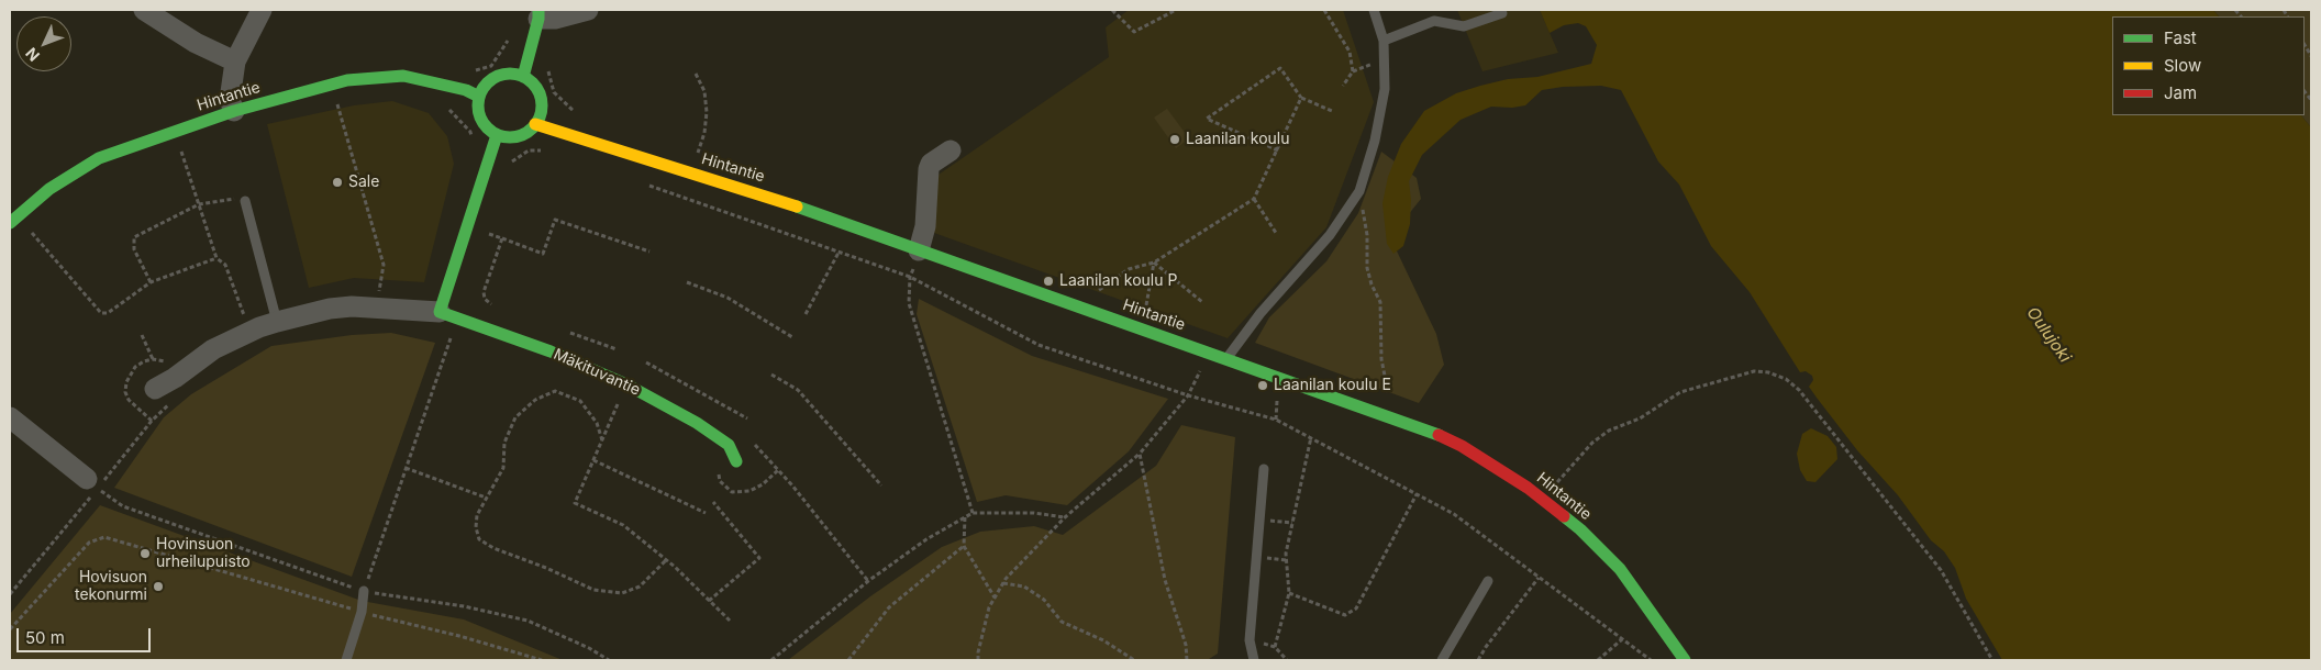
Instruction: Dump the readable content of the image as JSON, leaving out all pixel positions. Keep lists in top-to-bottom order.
{
  "streets": {
    "street": ["Hintantie", "Mäkituvantie"]
  },
  "water": ["Oulujoki"],
  "places": [
    "Laanilan koulu",
    "Sale",
    "Laanilan koulu P",
    "Laanilan koulu E",
    "Hovinsuon urheilupuisto",
    "Hovisuon tekonurmi"
  ],
  "legend": ["Fast", "Slow", "Jam"],
  "scale_bar": "50 m",
  "north": "bottom left"
}
